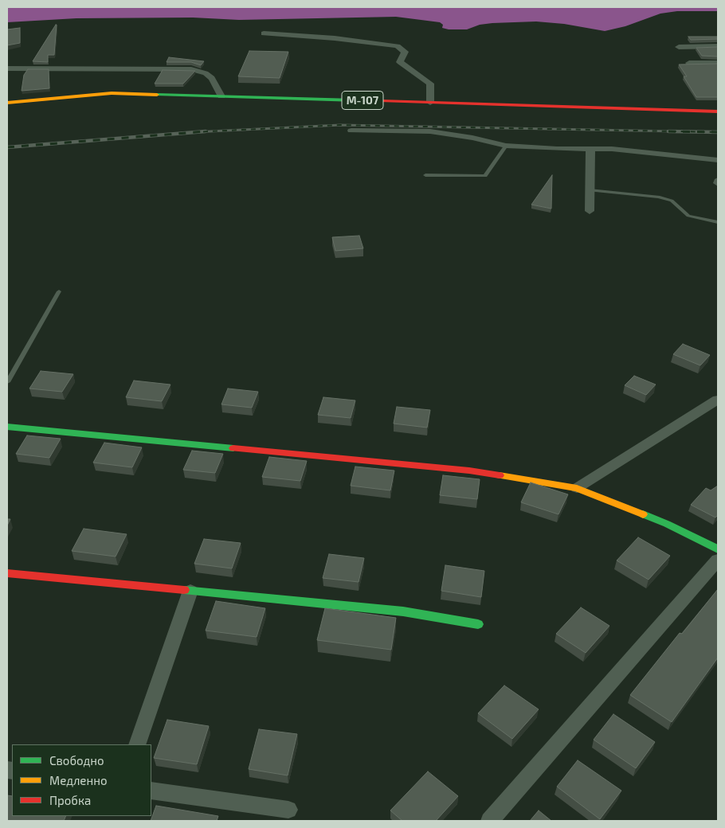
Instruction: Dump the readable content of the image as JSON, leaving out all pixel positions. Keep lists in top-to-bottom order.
{
  "streets": {
    "main road": ["М-107"]
  },
  "legend": ["Свободно", "Медленно", "Пробка"]
}
